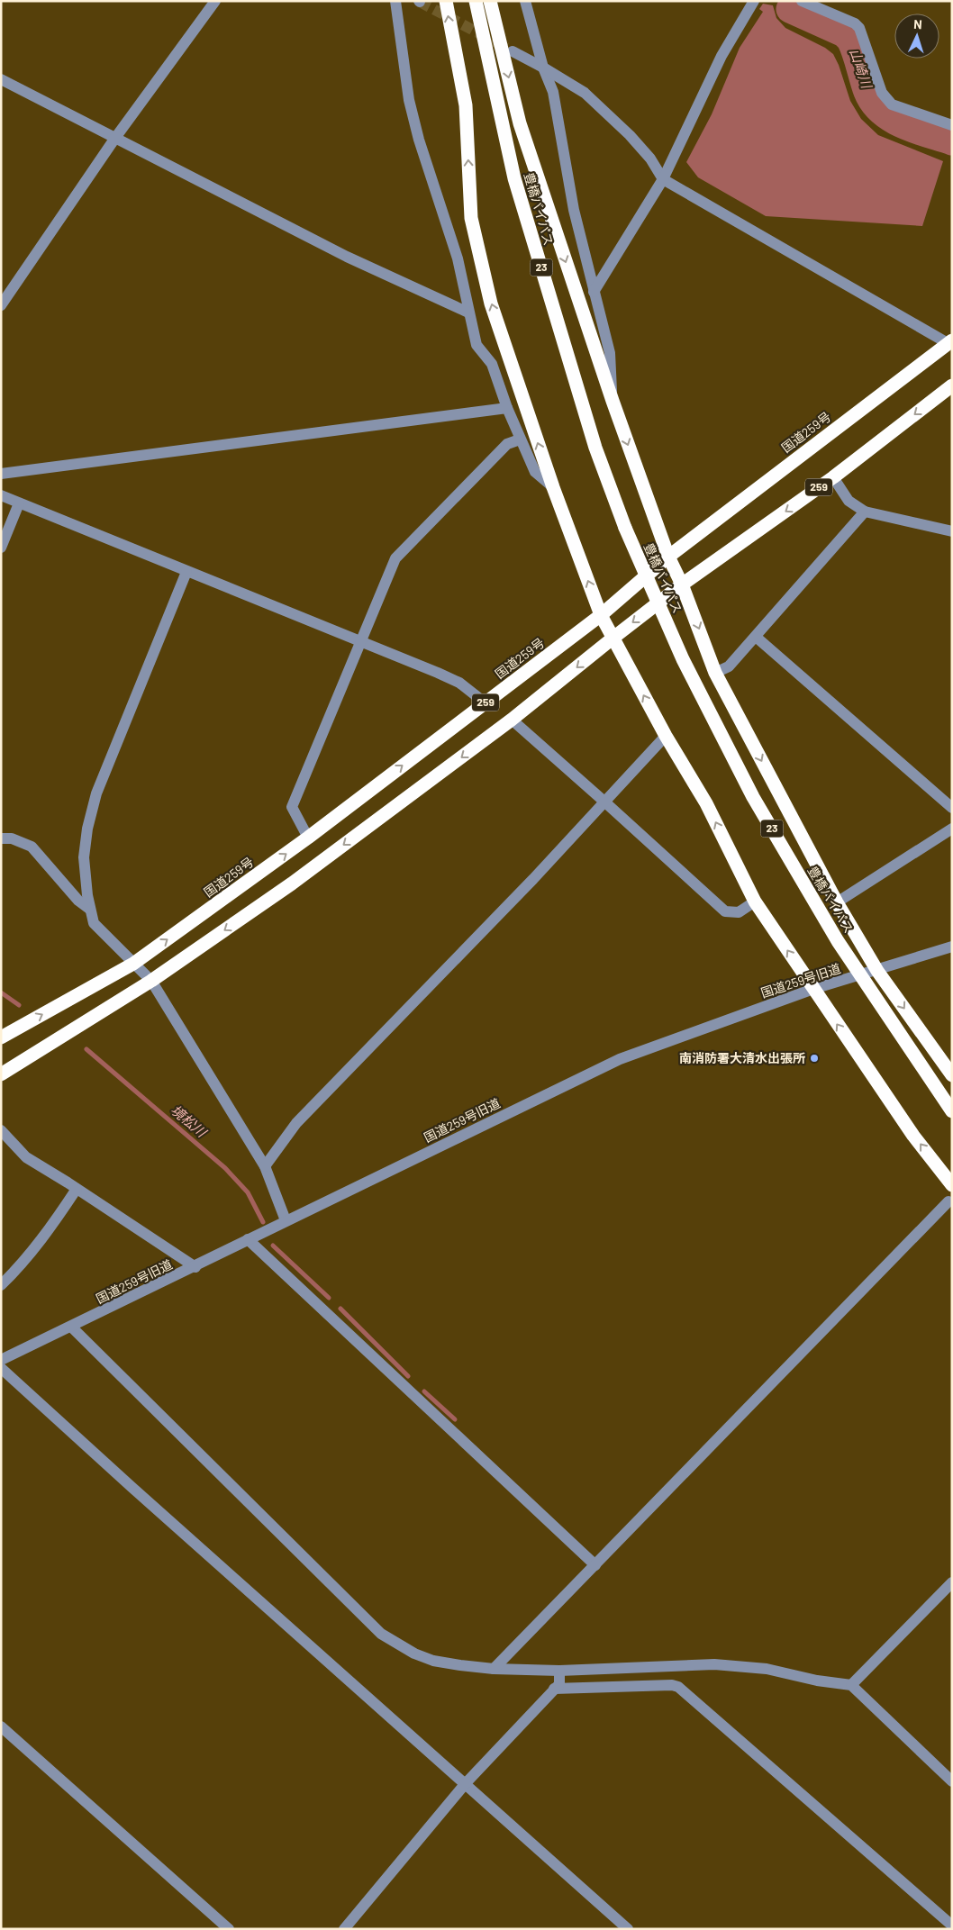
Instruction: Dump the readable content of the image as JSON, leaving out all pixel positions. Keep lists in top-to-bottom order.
{
  "streets": {
    "highway": [
      "豊橋バイパス",
      "23",
      "国道259号",
      "259"
    ],
    "street": ["国道259号旧道"]
  },
  "crossings": [
    ["23", "国道259号"],
    ["23", "259"],
    ["23", "国道259号旧道"]
  ],
  "water": ["山崎川", "境松川"],
  "places": ["南消防署大清水出張所"],
  "north": "top"
}
